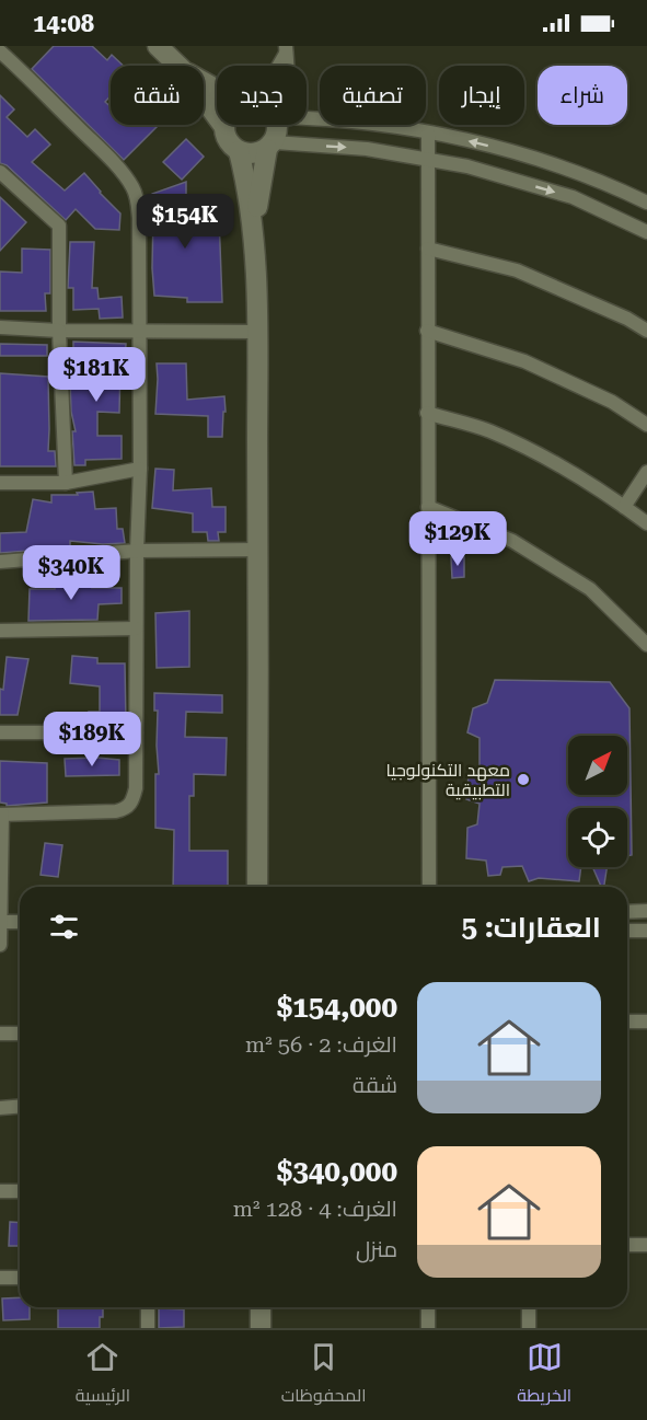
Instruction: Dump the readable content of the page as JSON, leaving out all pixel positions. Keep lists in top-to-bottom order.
{
  "places": ["معهد التكنولوجيا التطبيقية"],
  "north": "top right",
  "page": {
    "status": "14:08",
    "chip": [
      "شراء",
      "إيجار",
      "تصفية",
      "جديد",
      "شقة"
    ],
    "price": [
      "$154K",
      "$181K",
      "$129K",
      "$340K",
      "$189K"
    ],
    "heading": "العقارات: 5",
    "list": [
      {
        "name": "$154,000",
        "note": "الغرف: 2 · 56 m² · شقة"
      },
      {
        "name": "$340,000",
        "note": "الغرف: 4 · 128 m² · منزل"
      }
    ],
    "tabs": ["الخريطة", "المحفوظات", "الرئيسية"]
  }
}
